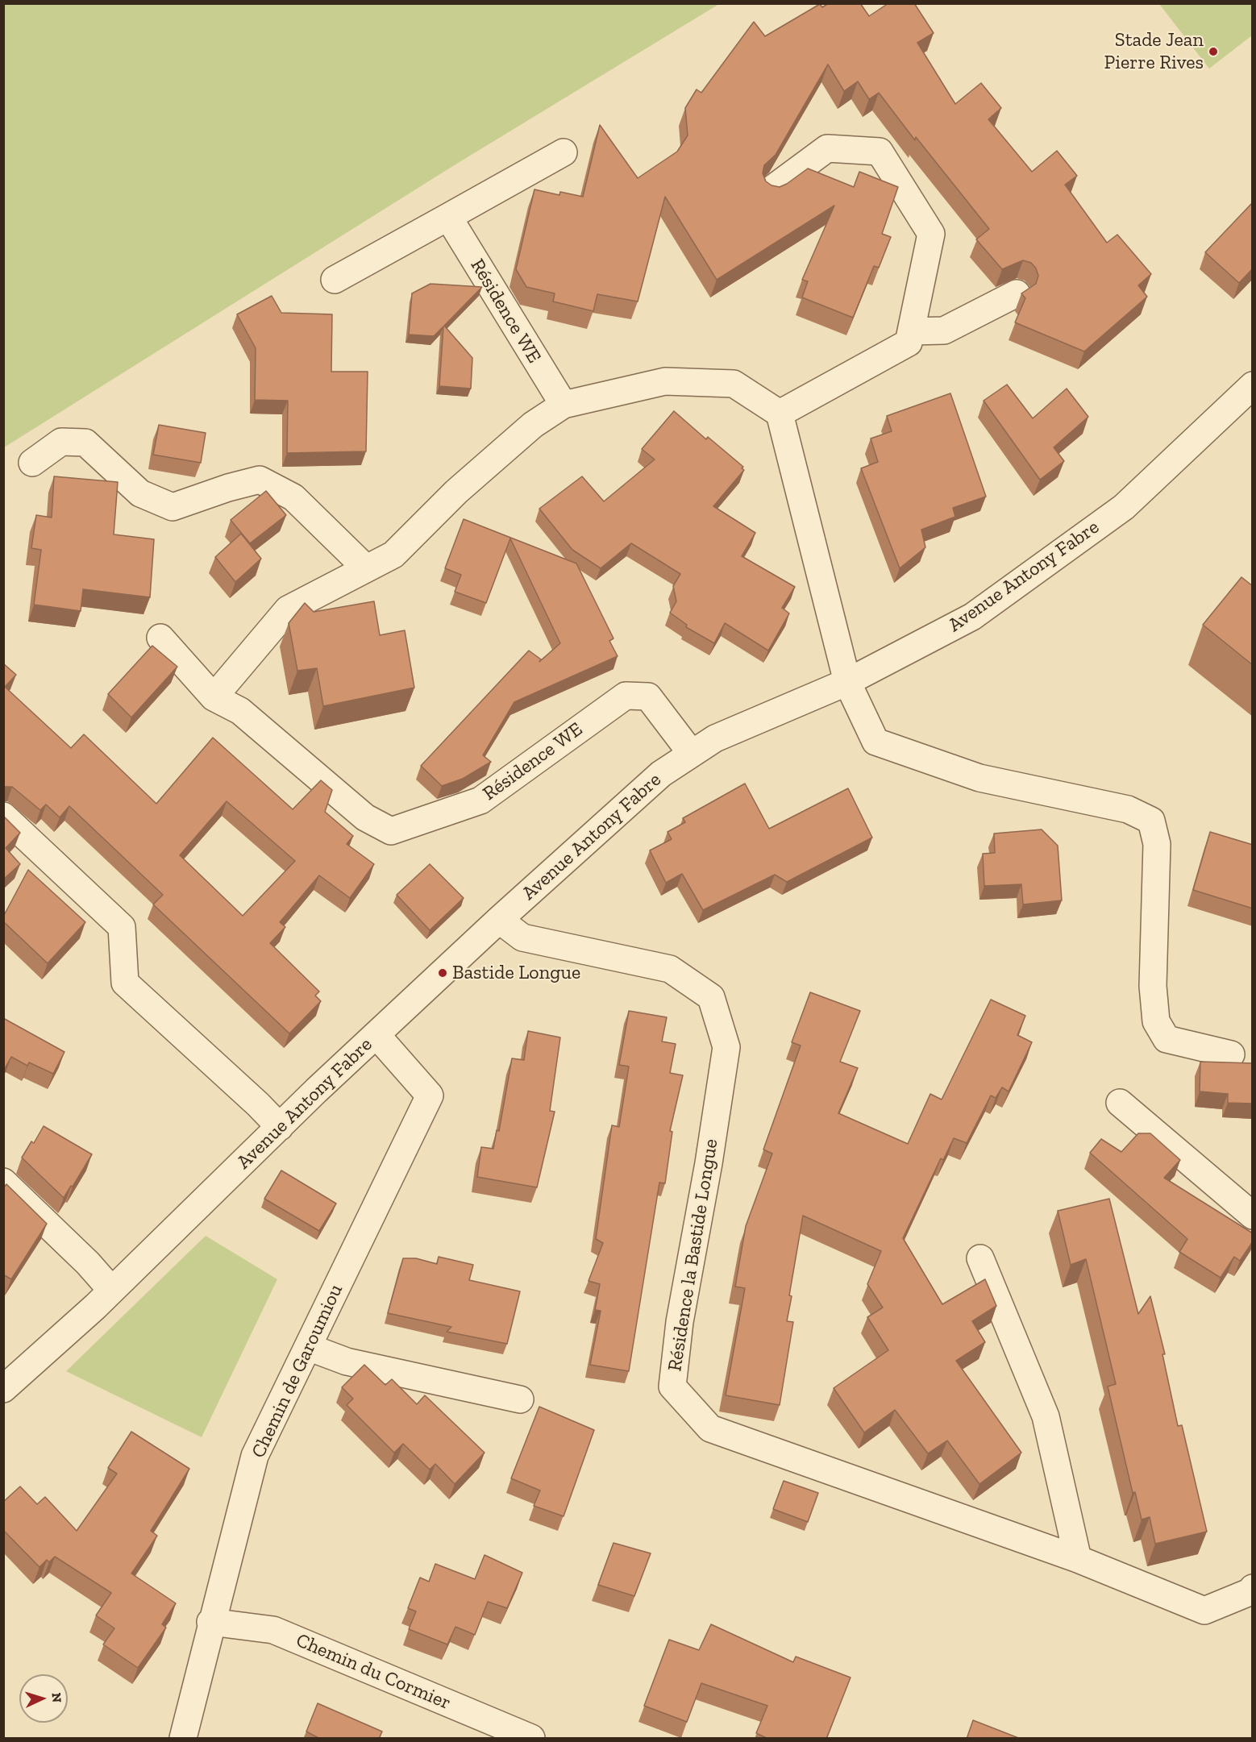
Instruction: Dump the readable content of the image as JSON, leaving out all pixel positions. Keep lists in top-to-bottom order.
{
  "streets": {
    "street": [
      "Résidence WE",
      "Avenue Antony Fabre",
      "Résidence la Bastide Longue",
      "Chemin de Garoumiou",
      "Chemin du Cormier"
    ]
  },
  "crossings": [
    ["Résidence WE", "Avenue Antony Fabre"],
    ["Avenue Antony Fabre", "Résidence la Bastide Longue"],
    ["Avenue Antony Fabre", "Chemin de Garoumiou"],
    ["Chemin de Garoumiou", "Chemin du Cormier"]
  ],
  "places": ["Stade Jean Pierre Rives", "Bastide Longue"],
  "north": "right"
}
